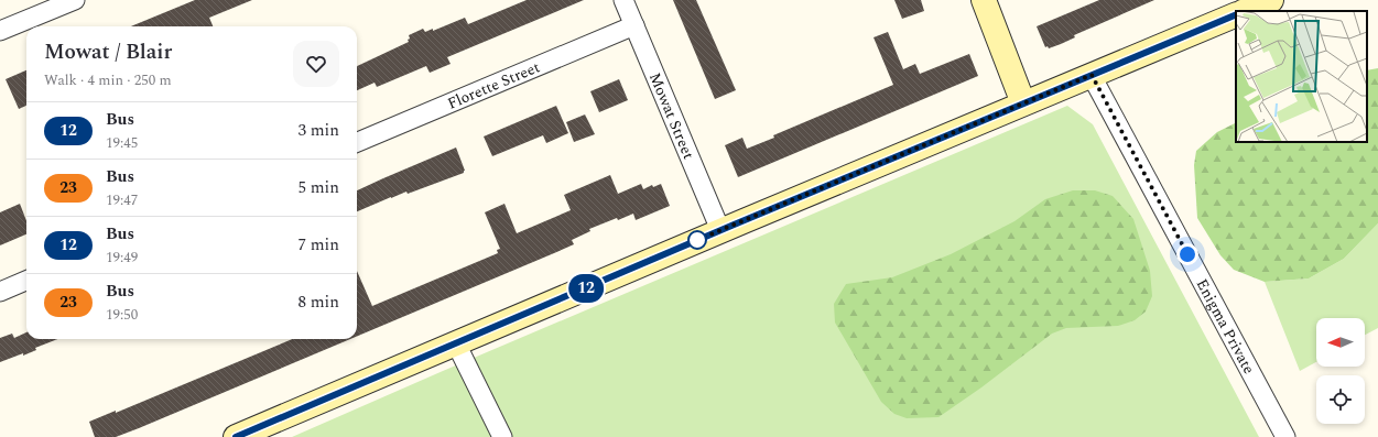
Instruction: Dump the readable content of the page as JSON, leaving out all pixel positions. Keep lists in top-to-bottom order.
{
  "streets": {
    "street": ["Florette Street", "Mowat Street", "Enigma Private"]
  },
  "crossings": [
    ["Florette Street", "Mowat Street"]
  ],
  "lines": ["bus line 12"],
  "north": "left",
  "page": {
    "on_map": "12",
    "heading": ["Mowat / Blair", "Walk · 4 min · 250 m"],
    "list": [
      {
        "mark": "12",
        "name": "Bus",
        "note": "19:45",
        "value": "3 min"
      },
      {
        "mark": "23",
        "name": "Bus",
        "note": "19:47",
        "value": "5 min"
      },
      {
        "mark": "12",
        "name": "Bus",
        "note": "19:49",
        "value": "7 min"
      },
      {
        "mark": "23",
        "name": "Bus",
        "note": "19:50",
        "value": "8 min"
      }
    ]
  }
}
